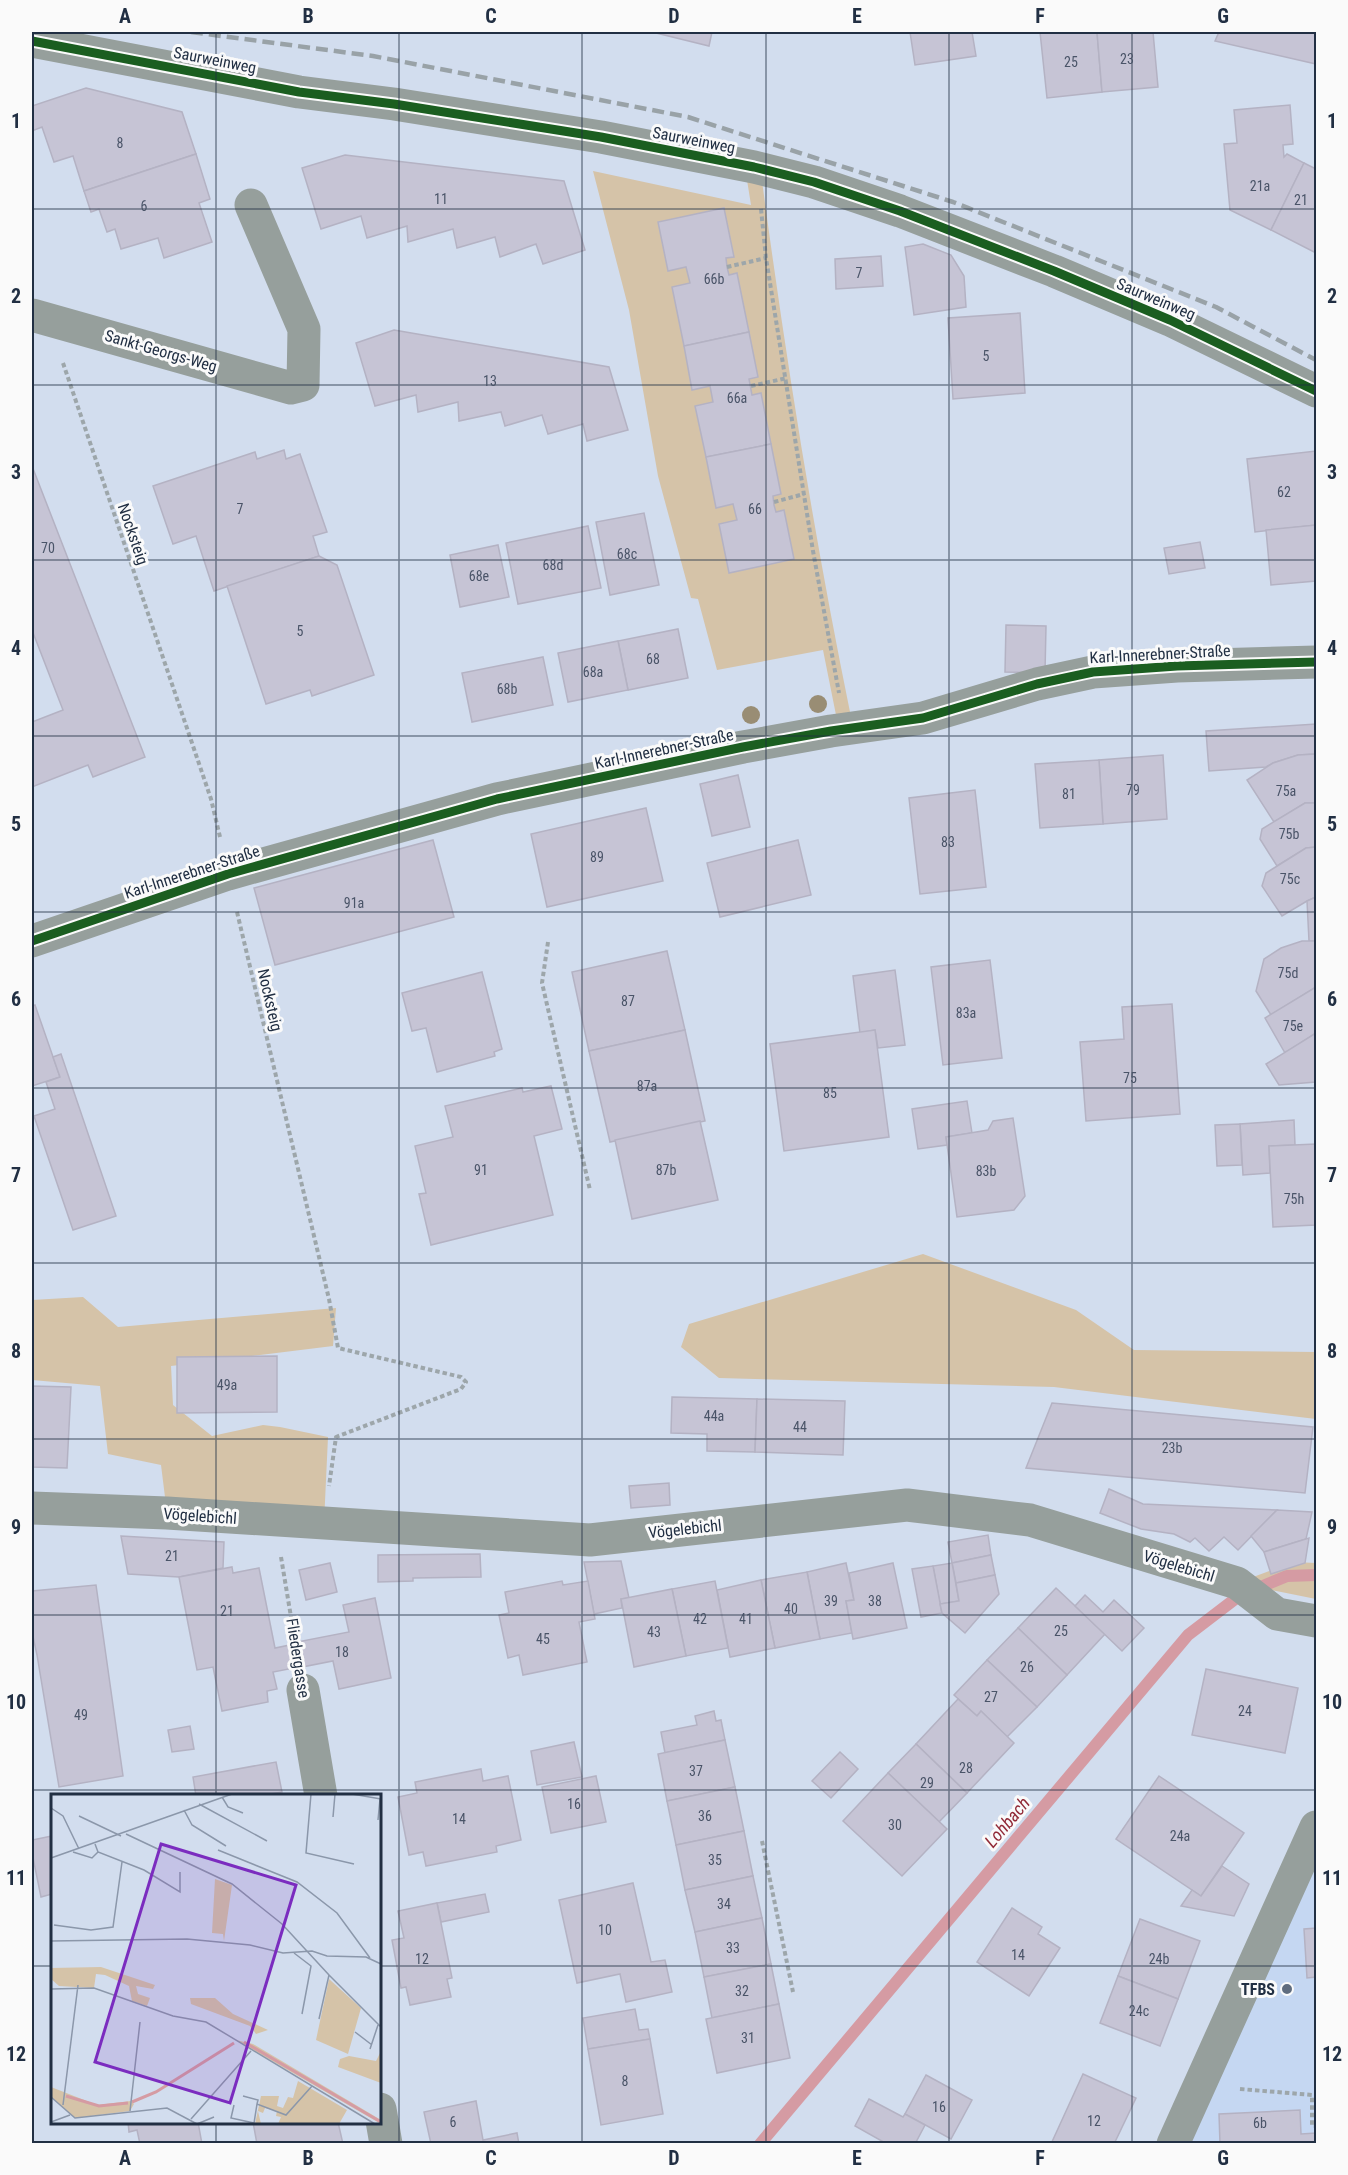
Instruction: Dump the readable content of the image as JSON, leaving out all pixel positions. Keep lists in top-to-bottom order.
{
  "streets": {
    "street": [
      "Saurweinweg",
      "Sankt-Georgs-Weg",
      "Karl-Innerebner-Straße",
      "Vögelebichl",
      "Fliedergasse"
    ],
    "path": ["Nocksteig"]
  },
  "crossings": [
    ["Sankt-Georgs-Weg", "Nocksteig"],
    ["Nocksteig", "Karl-Innerebner-Straße"],
    ["Nocksteig", "Vögelebichl"],
    ["Vögelebichl", "Fliedergasse"]
  ],
  "water": ["Lohbach"],
  "places": ["TFBS"],
  "house_numbers": [
    "23",
    "25",
    "8",
    "21a",
    "11",
    "21",
    "6",
    "7",
    "66b",
    "5",
    "13",
    "66a",
    "62",
    "7",
    "66",
    "70",
    "68c",
    "68d",
    "68e",
    "5",
    "68",
    "68a",
    "68b",
    "79",
    "75a",
    "81",
    "75b",
    "83",
    "89",
    "75c",
    "91a",
    "75d",
    "87",
    "83a",
    "75e",
    "75",
    "87a",
    "85",
    "91",
    "87b",
    "83b",
    "75h",
    "49a",
    "44a",
    "44",
    "23b",
    "21",
    "39",
    "38",
    "40",
    "21",
    "42",
    "41",
    "25",
    "43",
    "45",
    "18",
    "26",
    "27",
    "24",
    "49",
    "28",
    "37",
    "29",
    "16",
    "36",
    "14",
    "30",
    "24a",
    "35",
    "34",
    "10",
    "33",
    "14",
    "12",
    "24b",
    "32",
    "24c",
    "31",
    "8",
    "16",
    "12",
    "6",
    "6b"
  ],
  "grid": {
    "columns": [
      "A",
      "B",
      "C",
      "D",
      "E",
      "F",
      "G"
    ],
    "rows": [
      "1",
      "2",
      "3",
      "4",
      "5",
      "6",
      "7",
      "8",
      "9",
      "10",
      "11",
      "12"
    ]
  }
}
